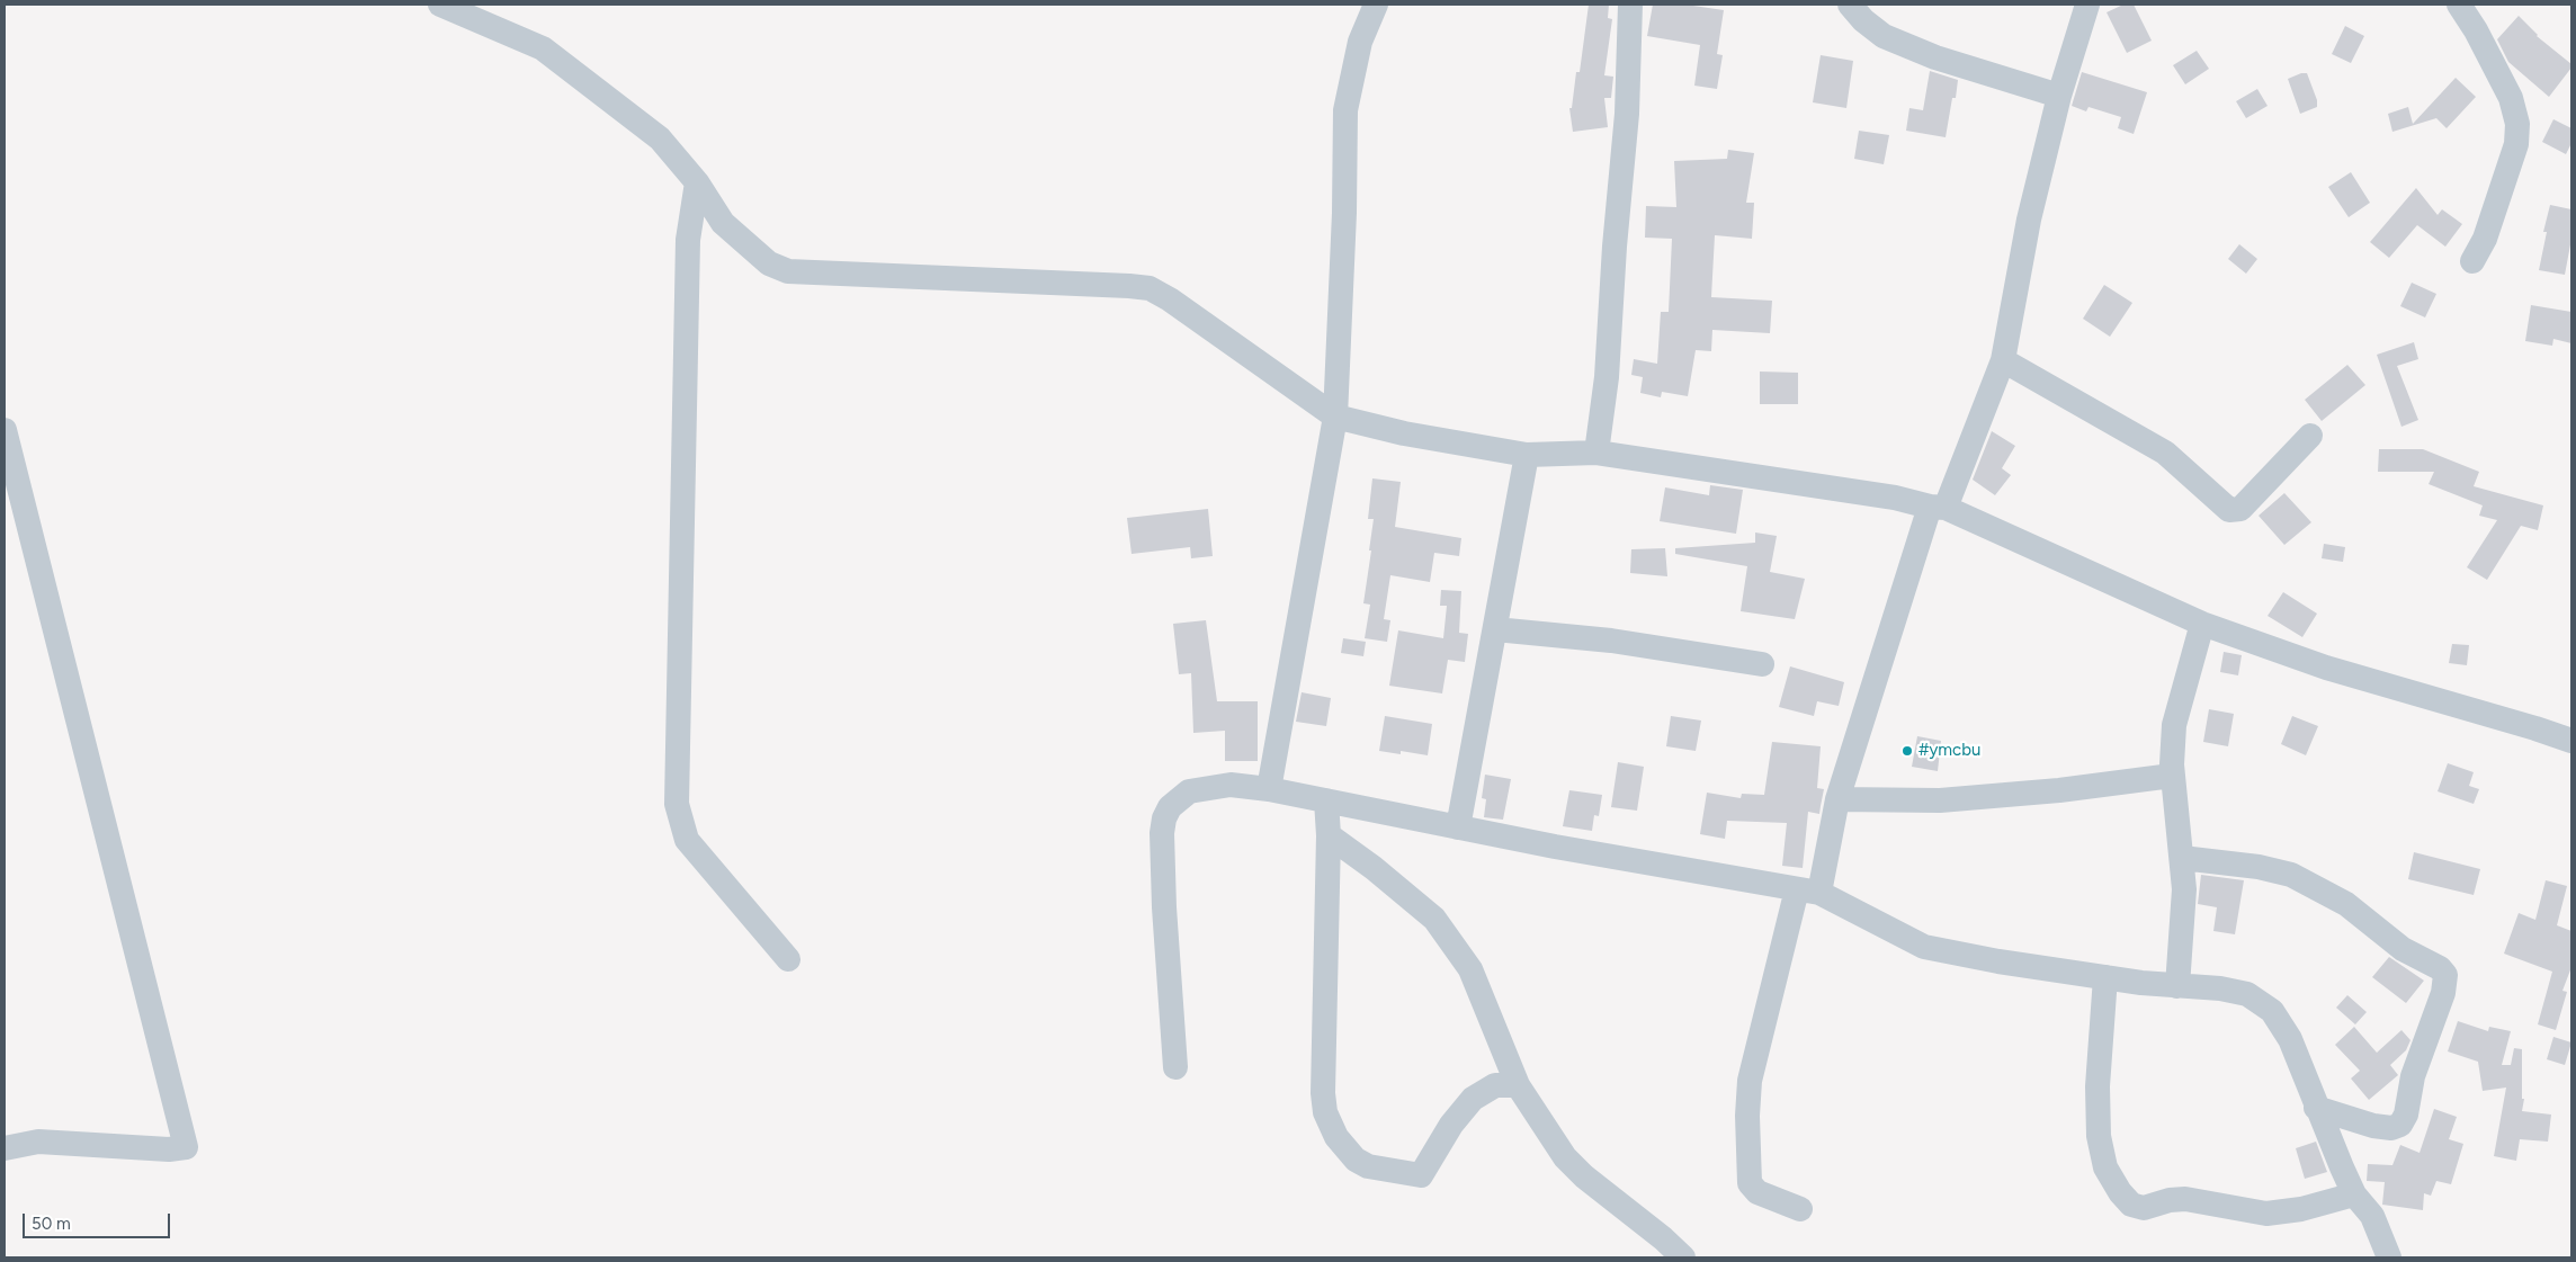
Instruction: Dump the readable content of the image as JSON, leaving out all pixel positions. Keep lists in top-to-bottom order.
{
  "places": ["#ymcbu"],
  "scale_bar": "50 m"
}
